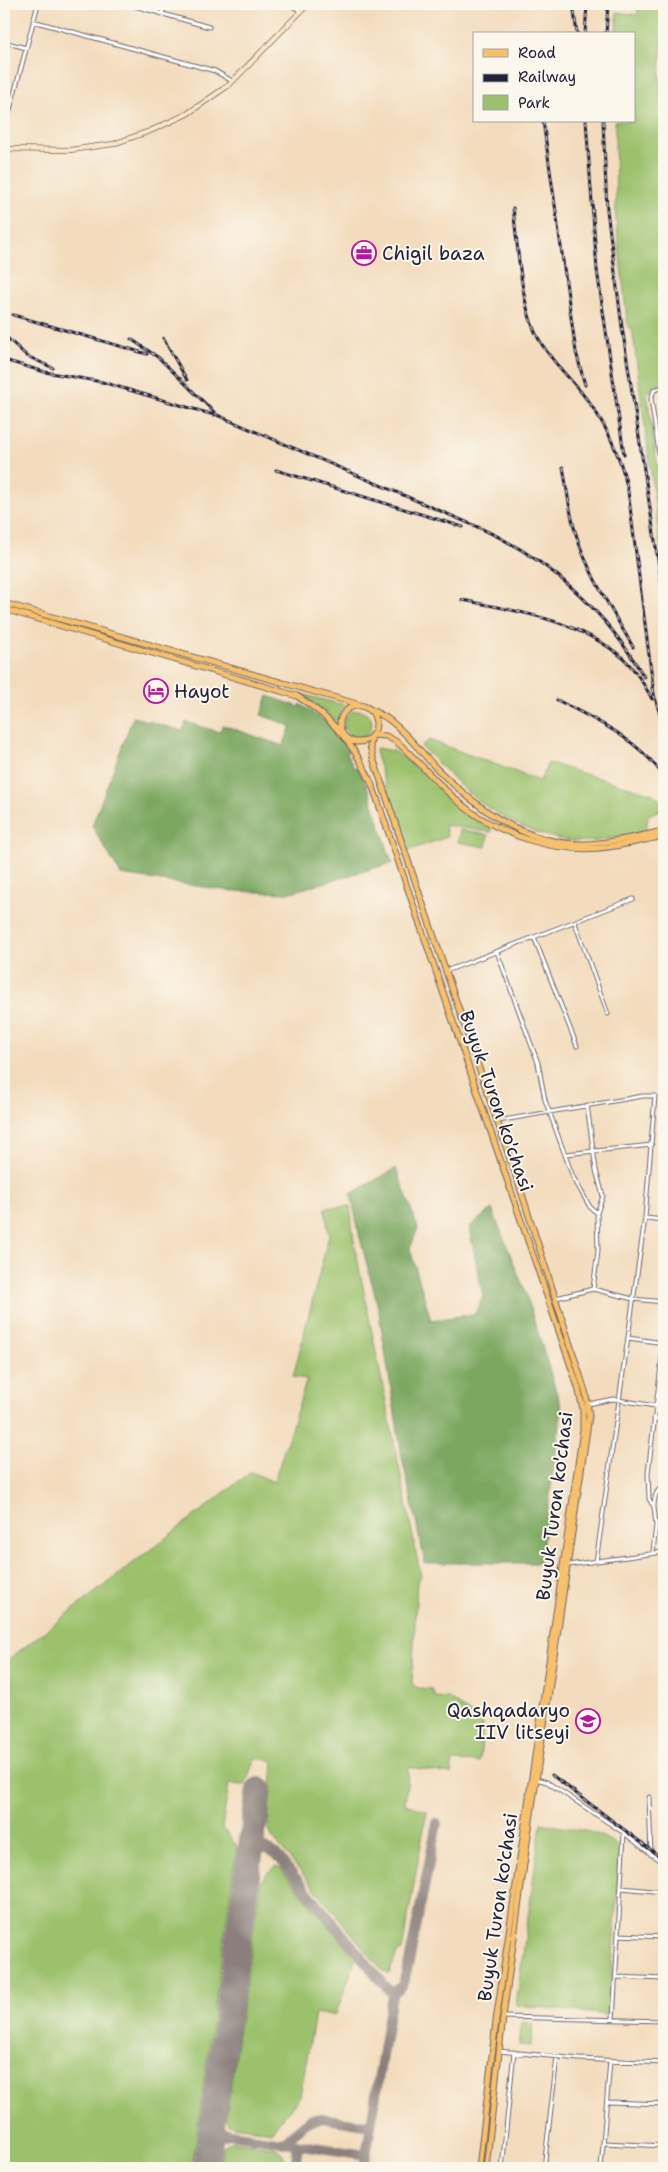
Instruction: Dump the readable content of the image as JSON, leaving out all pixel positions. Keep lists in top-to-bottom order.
{
  "streets": {
    "main road": ["Buyuk Turon ko'chasi"]
  },
  "places": {
    "office": ["Chigil baza"],
    "hotel": ["Hayot"],
    "school or university": ["Qashqadaryo IIV litseyi"]
  },
  "legend": ["Road", "Railway", "Park"]
}
